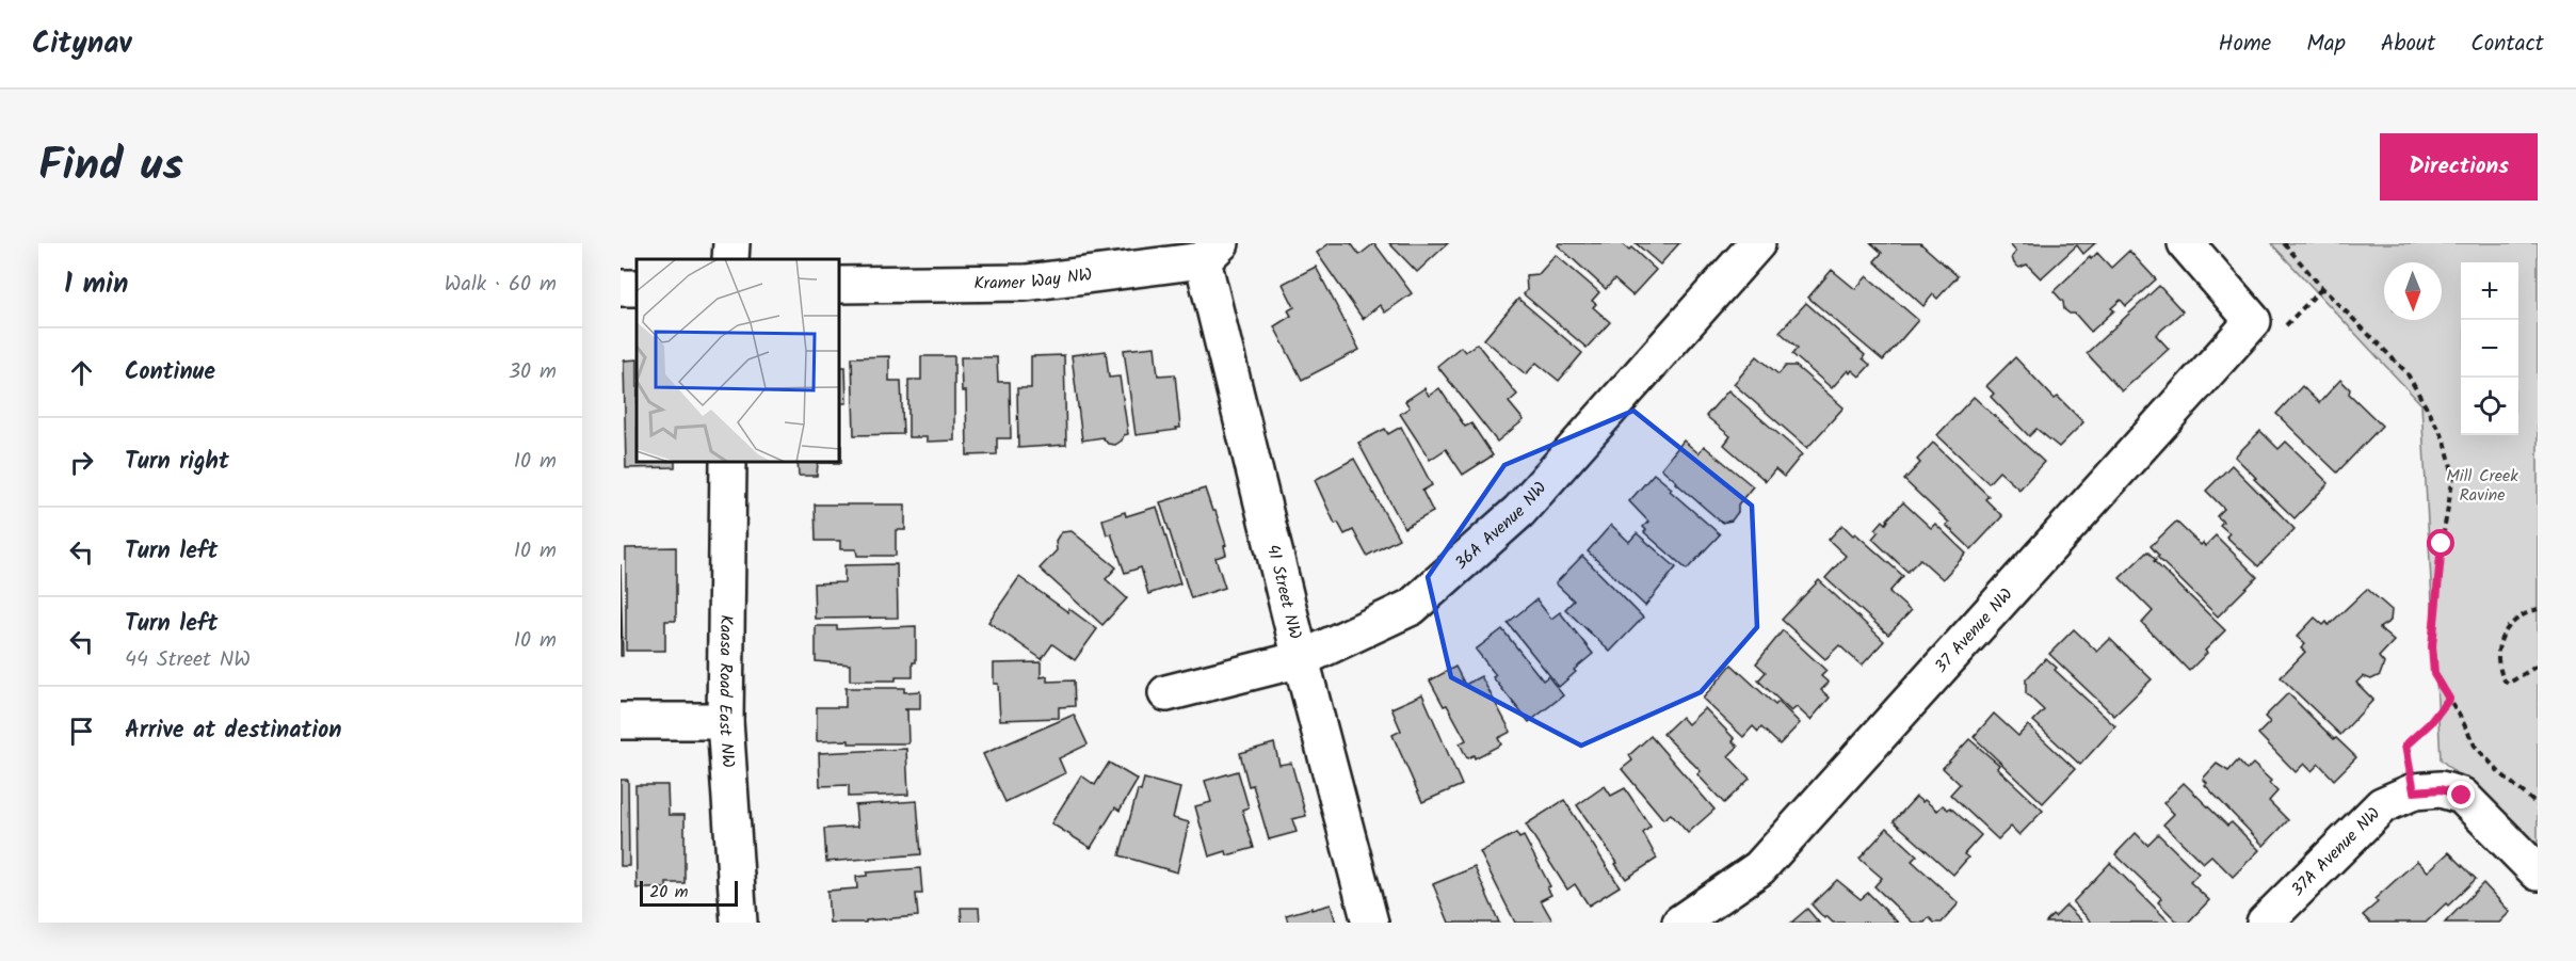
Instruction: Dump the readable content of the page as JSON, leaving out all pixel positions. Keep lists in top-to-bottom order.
{
  "streets": {
    "street": [
      "Kramer Way NW",
      "36A Avenue NW",
      "41 Street NW",
      "37 Avenue NW",
      "Kaasa Road East NW",
      "37A Avenue NW"
    ]
  },
  "crossings": [
    ["Kramer Way NW", "41 Street NW"],
    ["36A Avenue NW", "41 Street NW"]
  ],
  "parks": ["Mill Creek Ravine"],
  "scale_bar": "20 m",
  "north": "bottom",
  "page": {
    "header": "Citynav",
    "nav": [
      "Home",
      "Map",
      "About",
      "Contact"
    ],
    "title": "Find us",
    "buttons": "Directions",
    "heading": ["1 min", "Walk · 60 m"],
    "map_buttons": ["+", "−"],
    "list": [
      ["Continue", "30 m"],
      ["Turn right", "10 m"],
      ["Turn left", "10 m"],
      ["Turn left", "44 Street NW", "10 m"],
      "Arrive at destination"
    ],
    "scale": "20 m"
  }
}
